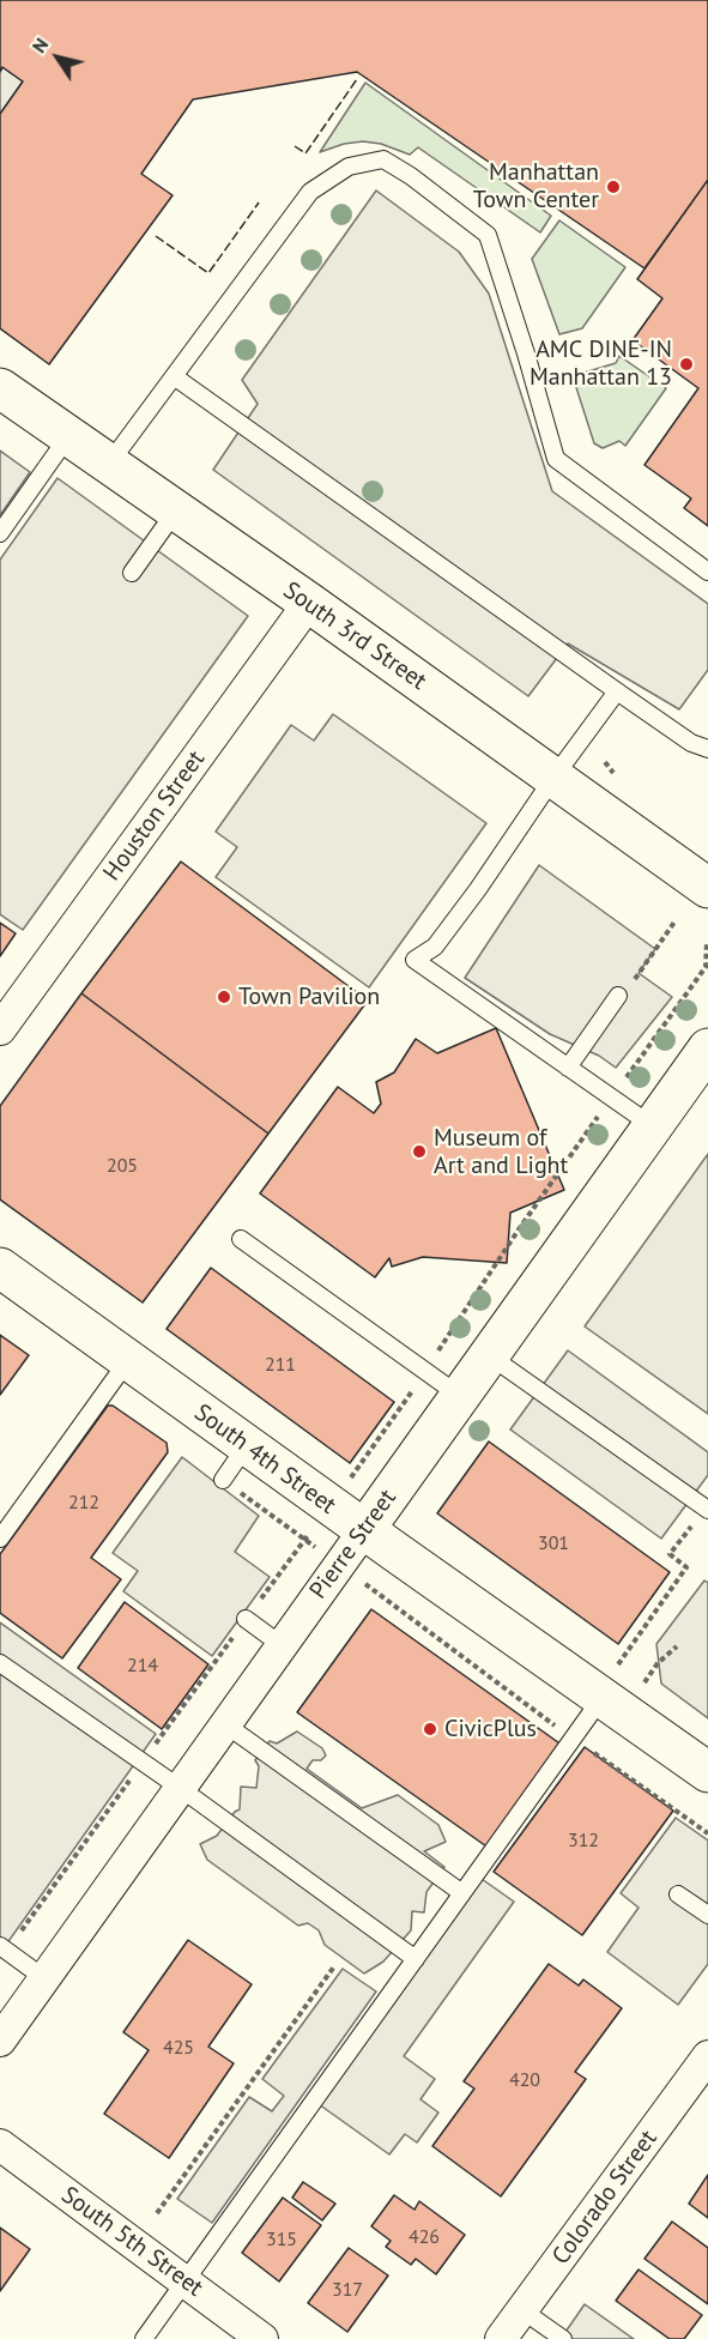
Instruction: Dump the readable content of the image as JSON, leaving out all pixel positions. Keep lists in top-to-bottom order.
{
  "streets": {
    "main road": ["South 3rd Street", "South 4th Street", "Pierre Street"],
    "street": ["Houston Street", "Colorado Street", "South 5th Street"]
  },
  "crossings": [
    ["South 3rd Street", "Houston Street"],
    ["South 4th Street", "Pierre Street"]
  ],
  "places": [
    "Manhattan Town Center",
    "AMC DINE-IN Manhattan 13",
    "Town Pavilion",
    "Museum of Art and Light",
    "CivicPlus"
  ],
  "house_numbers": [
    "205",
    "211",
    "212",
    "301",
    "214",
    "312",
    "425",
    "420",
    "426",
    "315",
    "317"
  ],
  "north": "top left"
}
